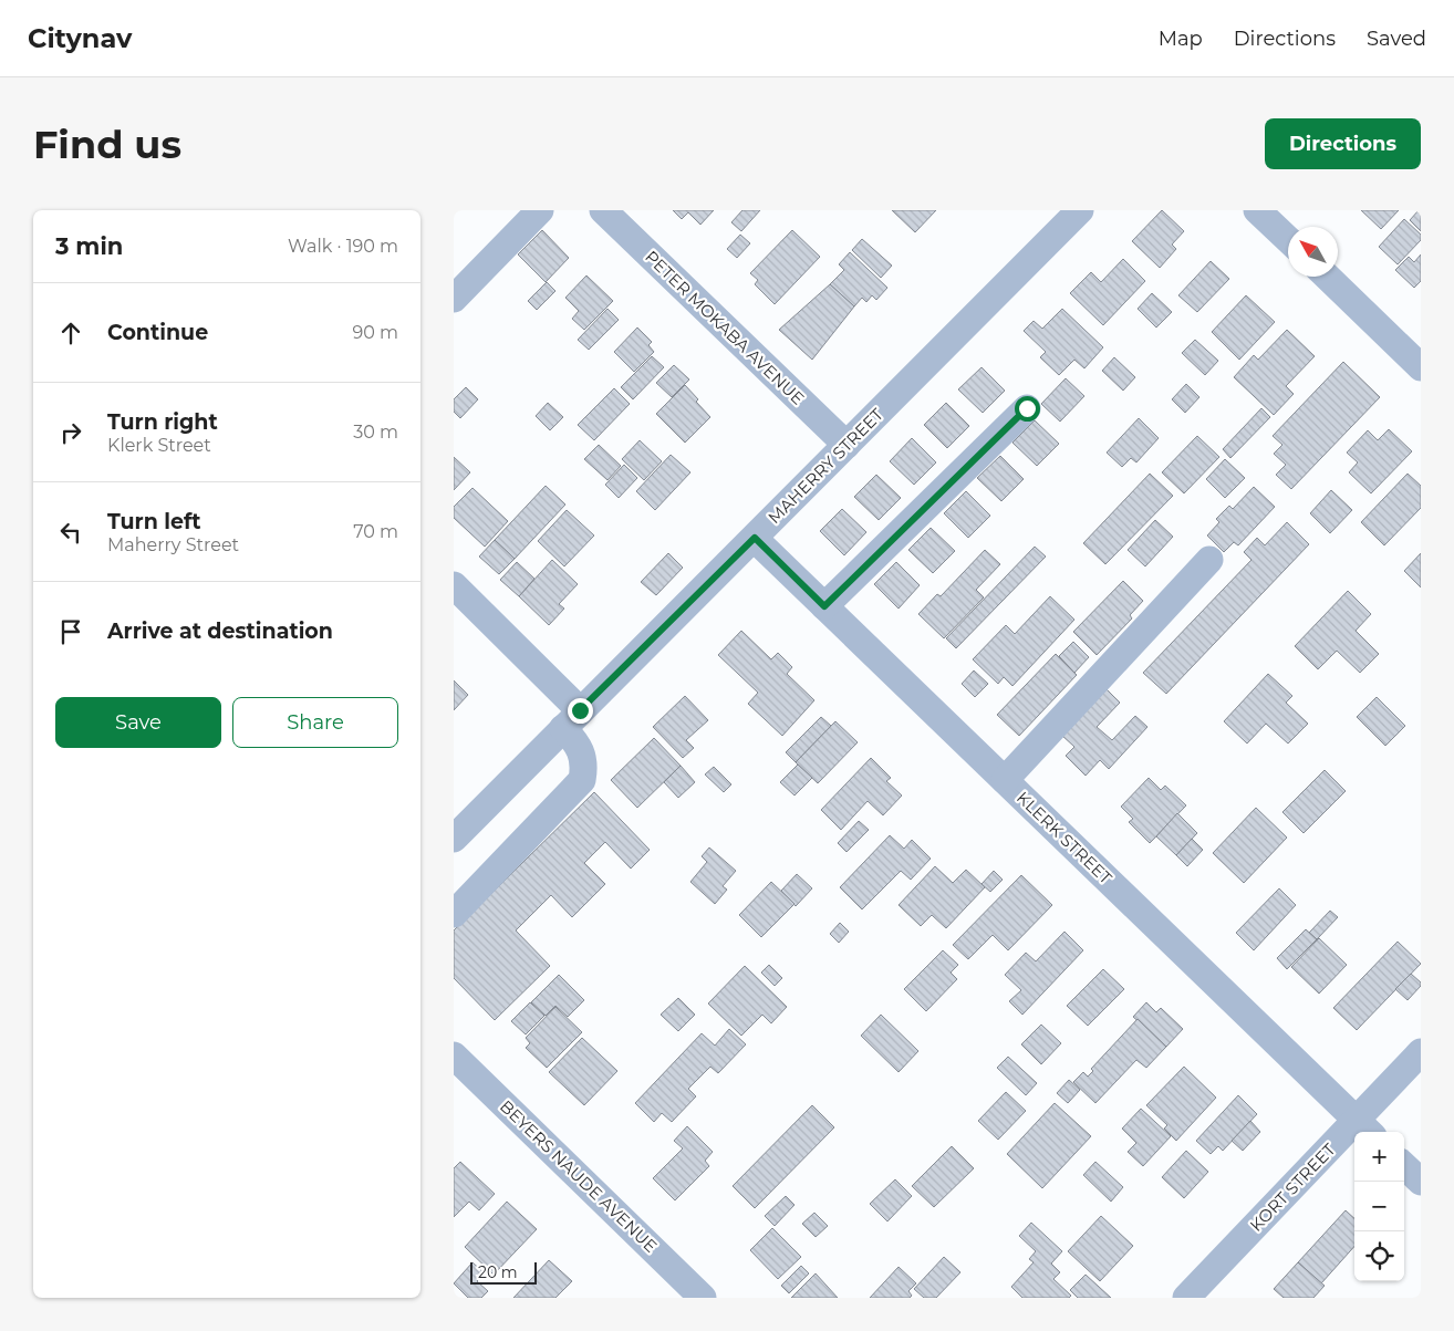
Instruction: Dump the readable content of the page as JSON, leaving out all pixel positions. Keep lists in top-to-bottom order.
{
  "streets": {
    "street": [
      "PETER MOKABA AVENUE",
      "MAHERRY STREET",
      "KLERK STREET",
      "BEYERS NAUDE AVENUE",
      "KORT STREET"
    ]
  },
  "crossings": [
    ["PETER MOKABA AVENUE", "MAHERRY STREET"],
    ["MAHERRY STREET", "KLERK STREET"],
    ["KLERK STREET", "KORT STREET"]
  ],
  "scale_bar": "20 m",
  "north": "top left",
  "page": {
    "header": "Citynav",
    "nav": ["Map", "Directions", "Saved"],
    "buttons": [
      "Directions",
      ["Save", "Share"]
    ],
    "title": "Find us",
    "heading": ["3 min", "Walk · 190 m"],
    "list": [
      ["Continue", "90 m"],
      ["Turn right", "Klerk Street", "30 m"],
      ["Turn left", "Maherry Street", "70 m"],
      "Arrive at destination"
    ],
    "map_buttons": ["+", "−"],
    "scale": "20 m"
  }
}
